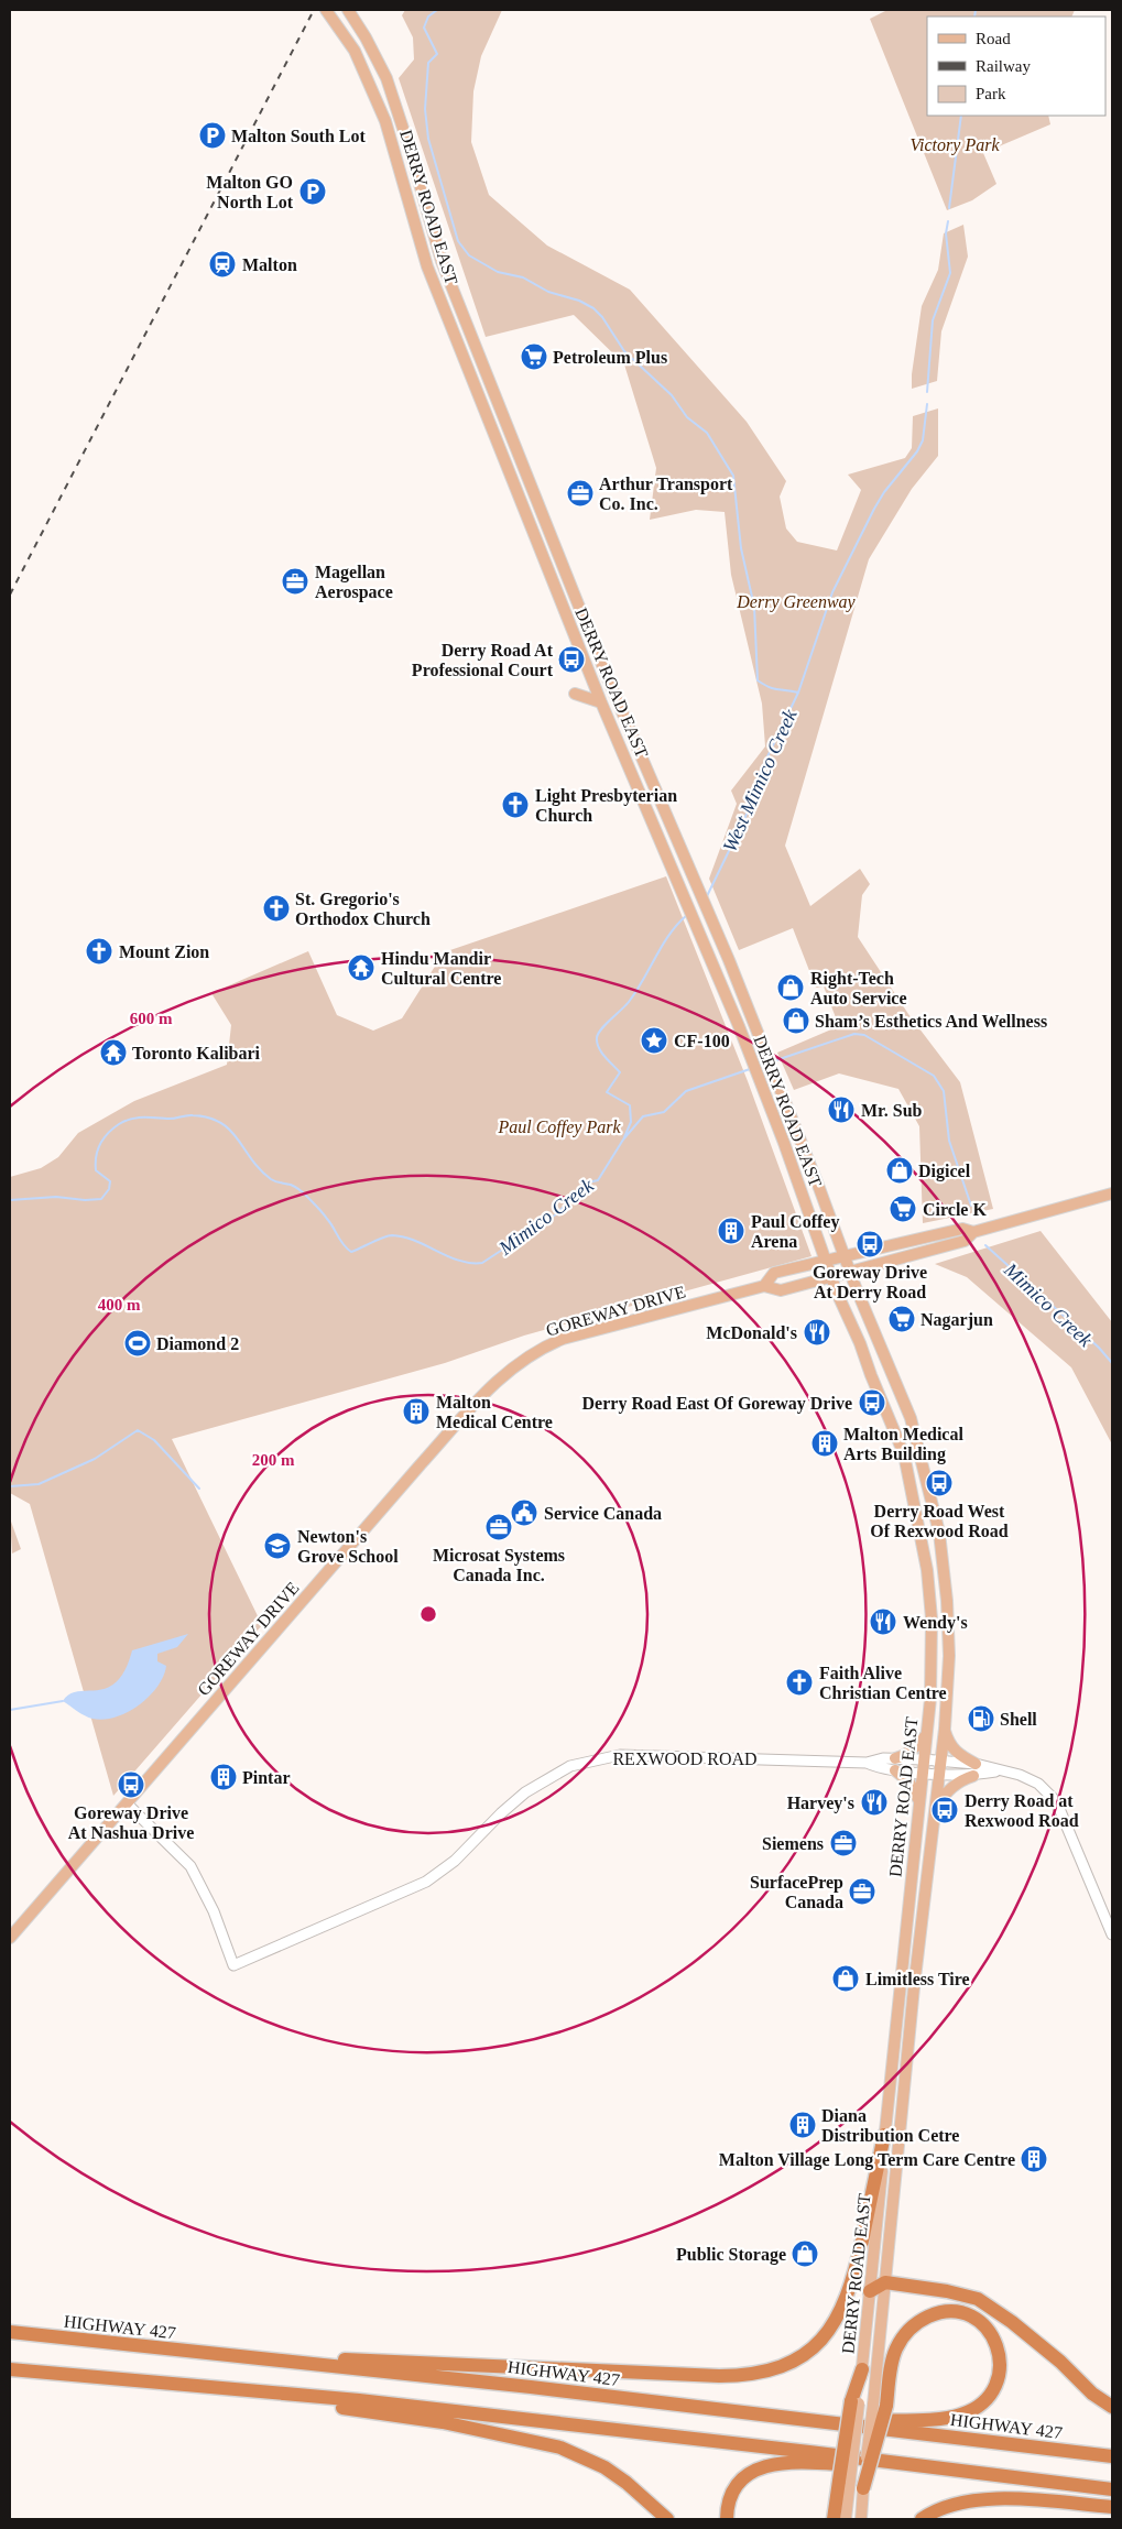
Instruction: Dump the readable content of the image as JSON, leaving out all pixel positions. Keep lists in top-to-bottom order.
{
  "streets": {
    "highway": ["HIGHWAY 427"],
    "main road": ["DERRY ROAD EAST", "GOREWAY DRIVE"],
    "street": ["REXWOOD ROAD"]
  },
  "crossings": [
    ["DERRY ROAD EAST", "GOREWAY DRIVE"],
    ["DERRY ROAD EAST", "REXWOOD ROAD"],
    ["GOREWAY DRIVE", "REXWOOD ROAD"]
  ],
  "water": ["West Mimico Creek", "Mimico Creek"],
  "parks": ["Victory Park", "Derry Greenway", "Paul Coffey Park"],
  "places": {
    "parking": ["Malton South Lot", "Malton GO North Lot"],
    "station": ["Malton"],
    "supermarket": ["Petroleum Plus", "Circle K", "Nagarjun"],
    "office": [
      "Arthur Transport Co. Inc.",
      "Magellan Aerospace",
      "Microsat Systems Canada Inc.",
      "Siemens",
      "SurfacePrep Canada"
    ],
    "bus stop": [
      "Derry Road At Professional Court",
      "Goreway Drive At Derry Road",
      "Derry Road East Of Goreway Drive",
      "Derry Road West Of Rexwood Road",
      "Goreway Drive At Nashua Drive",
      "Derry Road at Rexwood Road"
    ],
    "church": [
      "Light Presbyterian Church",
      "St. Gregorio's Orthodox Church",
      "Mount Zion",
      "Faith Alive Christian Centre"
    ],
    "temple": ["Hindu Mandir Cultural Centre", "Toronto Kalibari"],
    "shop": [
      "Right-Tech Auto Service",
      "Sham’s Esthetics And Wellness",
      "Digicel",
      "Limitless Tire",
      "Public Storage"
    ],
    "place": ["CF-100"],
    "restaurant": [
      "Mr. Sub",
      "McDonald's",
      "Wendy's",
      "Harvey's"
    ],
    "building": [
      "Paul Coffey Arena",
      "Malton Medical Centre",
      "Malton Medical Arts Building",
      "Pintar",
      "Diana Distribution Cetre",
      "Malton Village Long Term Care Centre"
    ],
    "sports": ["Diamond 2"],
    "public building": ["Service Canada"],
    "school or university": ["Newton's Grove School"],
    "fuel station": ["Shell"]
  },
  "legend": ["Road", "Railway", "Park"],
  "rings": ["600 m", "400 m", "200 m"]
}
